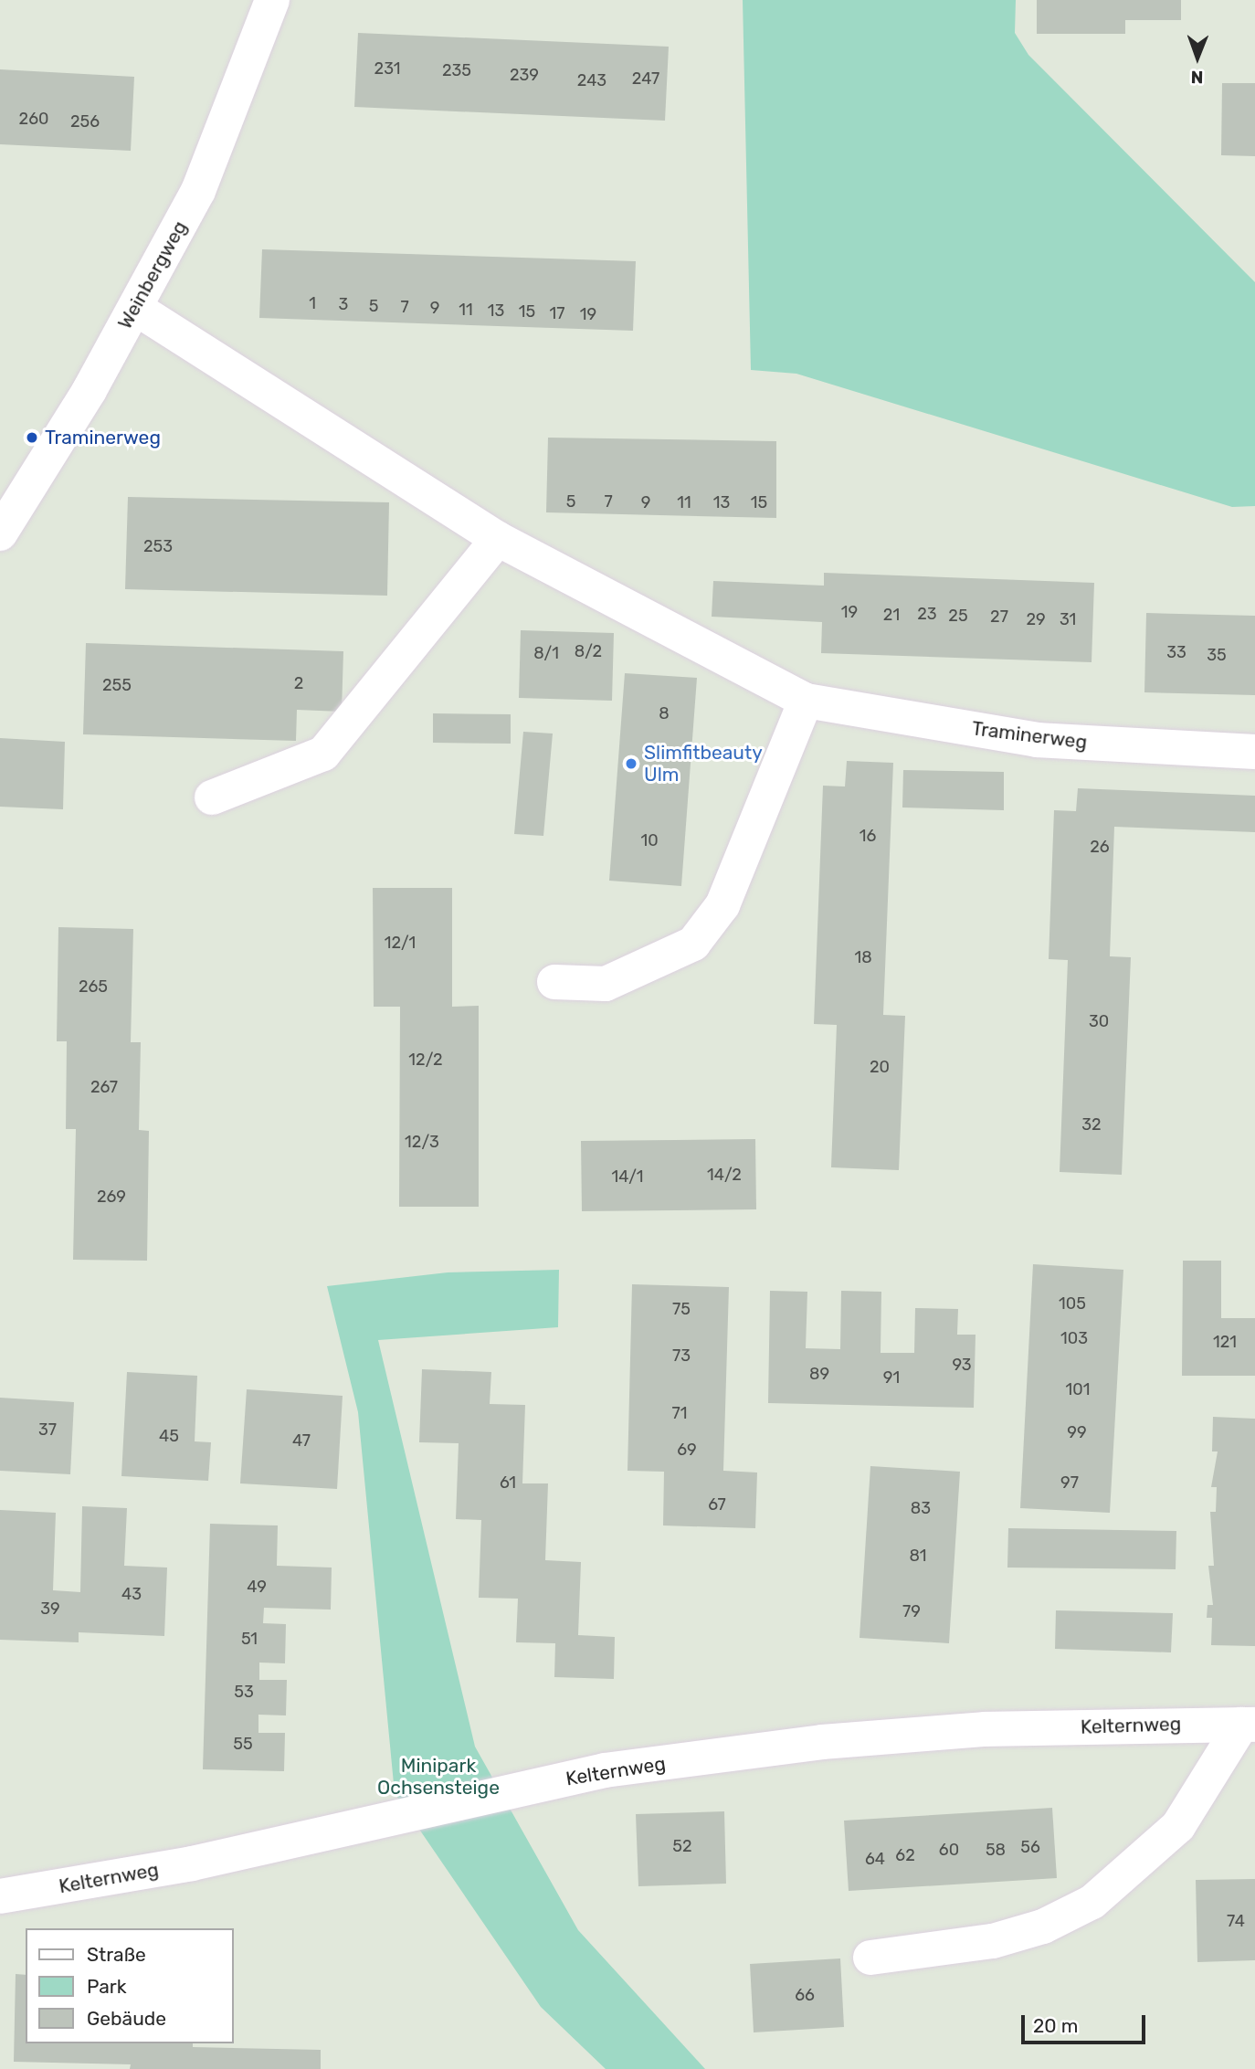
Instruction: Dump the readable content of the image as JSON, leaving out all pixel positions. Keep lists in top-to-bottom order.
{
  "streets": {
    "street": ["Weinbergweg", "Traminerweg", "Kelternweg"]
  },
  "crossings": [
    ["Weinbergweg", "Traminerweg"]
  ],
  "parks": ["Minipark Ochsensteige"],
  "places": ["Traminerweg", "Slimfitbeauty Ulm"],
  "house_numbers": [
    "231",
    "235",
    "239",
    "247",
    "243",
    "260",
    "256",
    "1",
    "3",
    "5",
    "7",
    "9",
    "11",
    "13",
    "15",
    "17",
    "19",
    "5",
    "7",
    "9",
    "11",
    "13",
    "15",
    "253",
    "19",
    "23",
    "21",
    "25",
    "27",
    "29",
    "31",
    "8/2",
    "33",
    "8/1",
    "35",
    "2",
    "255",
    "8",
    "16",
    "10",
    "26",
    "12/1",
    "18",
    "265",
    "30",
    "12/2",
    "20",
    "267",
    "32",
    "12/3",
    "14/2",
    "14/1",
    "269",
    "105",
    "75",
    "103",
    "121",
    "73",
    "93",
    "89",
    "91",
    "101",
    "71",
    "37",
    "99",
    "45",
    "47",
    "69",
    "61",
    "97",
    "67",
    "83",
    "81",
    "49",
    "43",
    "39",
    "79",
    "51",
    "53",
    "55",
    "52",
    "56",
    "60",
    "58",
    "62",
    "64",
    "74",
    "66"
  ],
  "legend": ["Straße", "Park", "Gebäude"],
  "scale_bar": "20 m",
  "north": "bottom"
}
